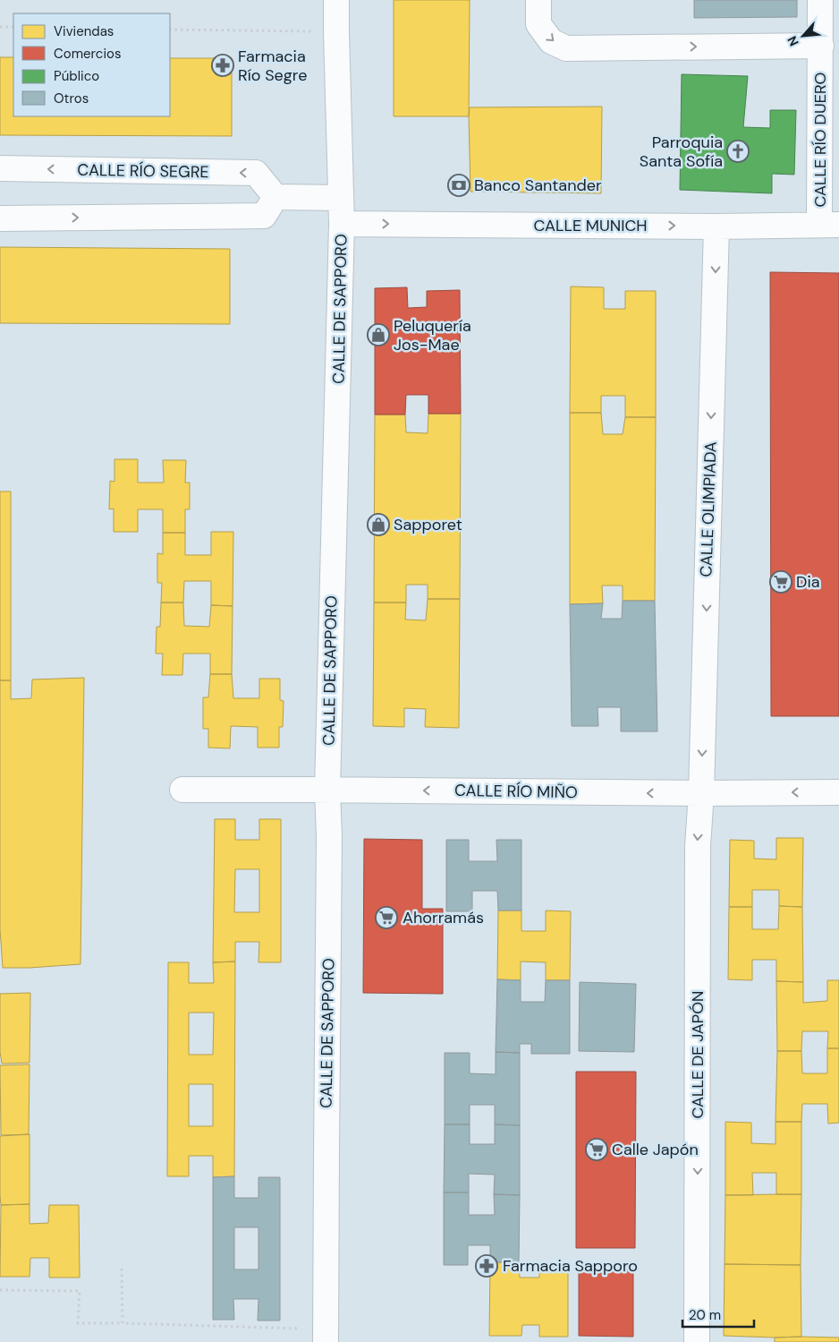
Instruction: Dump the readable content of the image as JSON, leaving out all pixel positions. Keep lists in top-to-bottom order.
{
  "streets": {
    "street": [
      "CALLE RÍO DUERO",
      "CALLE RÍO SEGRE",
      "CALLE MUNICH",
      "CALLE DE SAPPORO",
      "CALLE OLIMPIADA",
      "CALLE RÍO MIÑO",
      "CALLE DE JAPÓN"
    ]
  },
  "crossings": [
    ["CALLE RÍO DUERO", "CALLE MUNICH"],
    ["CALLE MUNICH", "CALLE DE SAPPORO"],
    ["CALLE MUNICH", "CALLE OLIMPIADA"],
    ["CALLE DE SAPPORO", "CALLE RÍO MIÑO"],
    ["CALLE OLIMPIADA", "CALLE RÍO MIÑO"],
    ["CALLE OLIMPIADA", "CALLE DE JAPÓN"],
    ["CALLE RÍO MIÑO", "CALLE DE JAPÓN"]
  ],
  "one_way": [
    "CALLE MUNICH",
    "CALLE OLIMPIADA",
    "CALLE RÍO MIÑO",
    "CALLE DE JAPÓN"
  ],
  "places": {
    "pharmacy": ["Farmacia Río Segre", "Farmacia Sapporo"],
    "church": ["Parroquia Santa Sofía"],
    "bank": ["Banco Santander"],
    "shop": ["Peluquería Jos-Mae", "Sapporet"],
    "supermarket": ["Dia", "Ahorramás", "Calle Japón"]
  },
  "legend": [
    "Viviendas",
    "Comercios",
    "Público",
    "Otros"
  ],
  "scale_bar": "20 m",
  "north": "bottom left"
}
